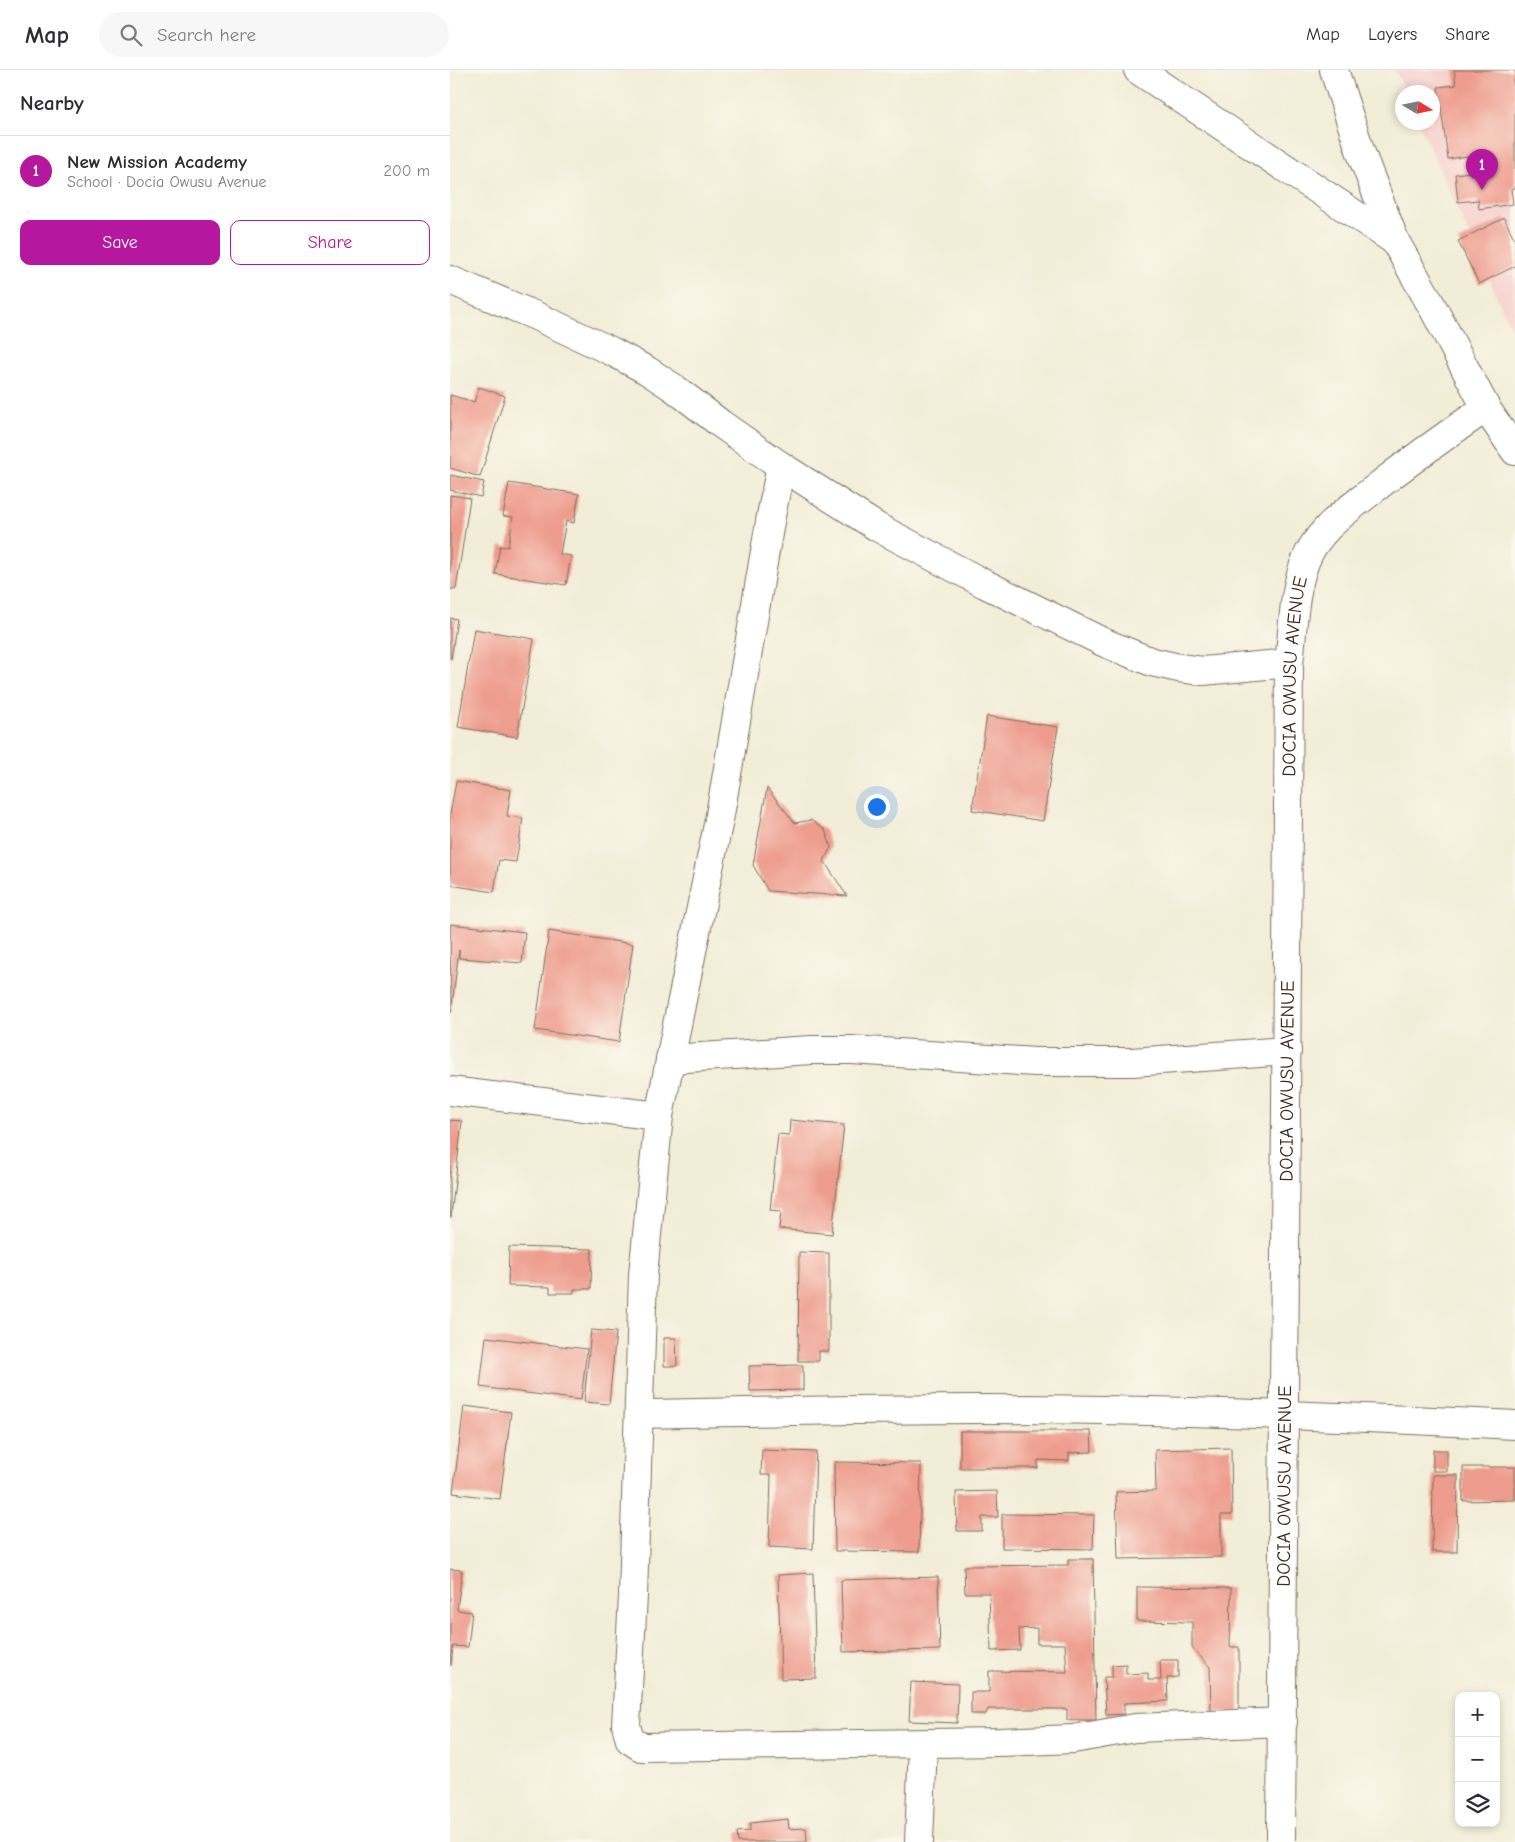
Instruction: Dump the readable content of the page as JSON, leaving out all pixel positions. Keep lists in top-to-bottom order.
{
  "streets": {
    "street": ["DOCIA OWUSU AVENUE"]
  },
  "north": "right",
  "page": {
    "header": "Map",
    "search": "Search here",
    "nav": ["Map", "Layers", "Share"],
    "heading": "Nearby",
    "list": [
      {
        "mark": "1",
        "name": "New Mission Academy",
        "note": "School · Docia Owusu Avenue",
        "value": "200 m"
      }
    ],
    "pins": "1",
    "buttons": ["Save", "Share"],
    "map_buttons": ["+", "−"]
  }
}
